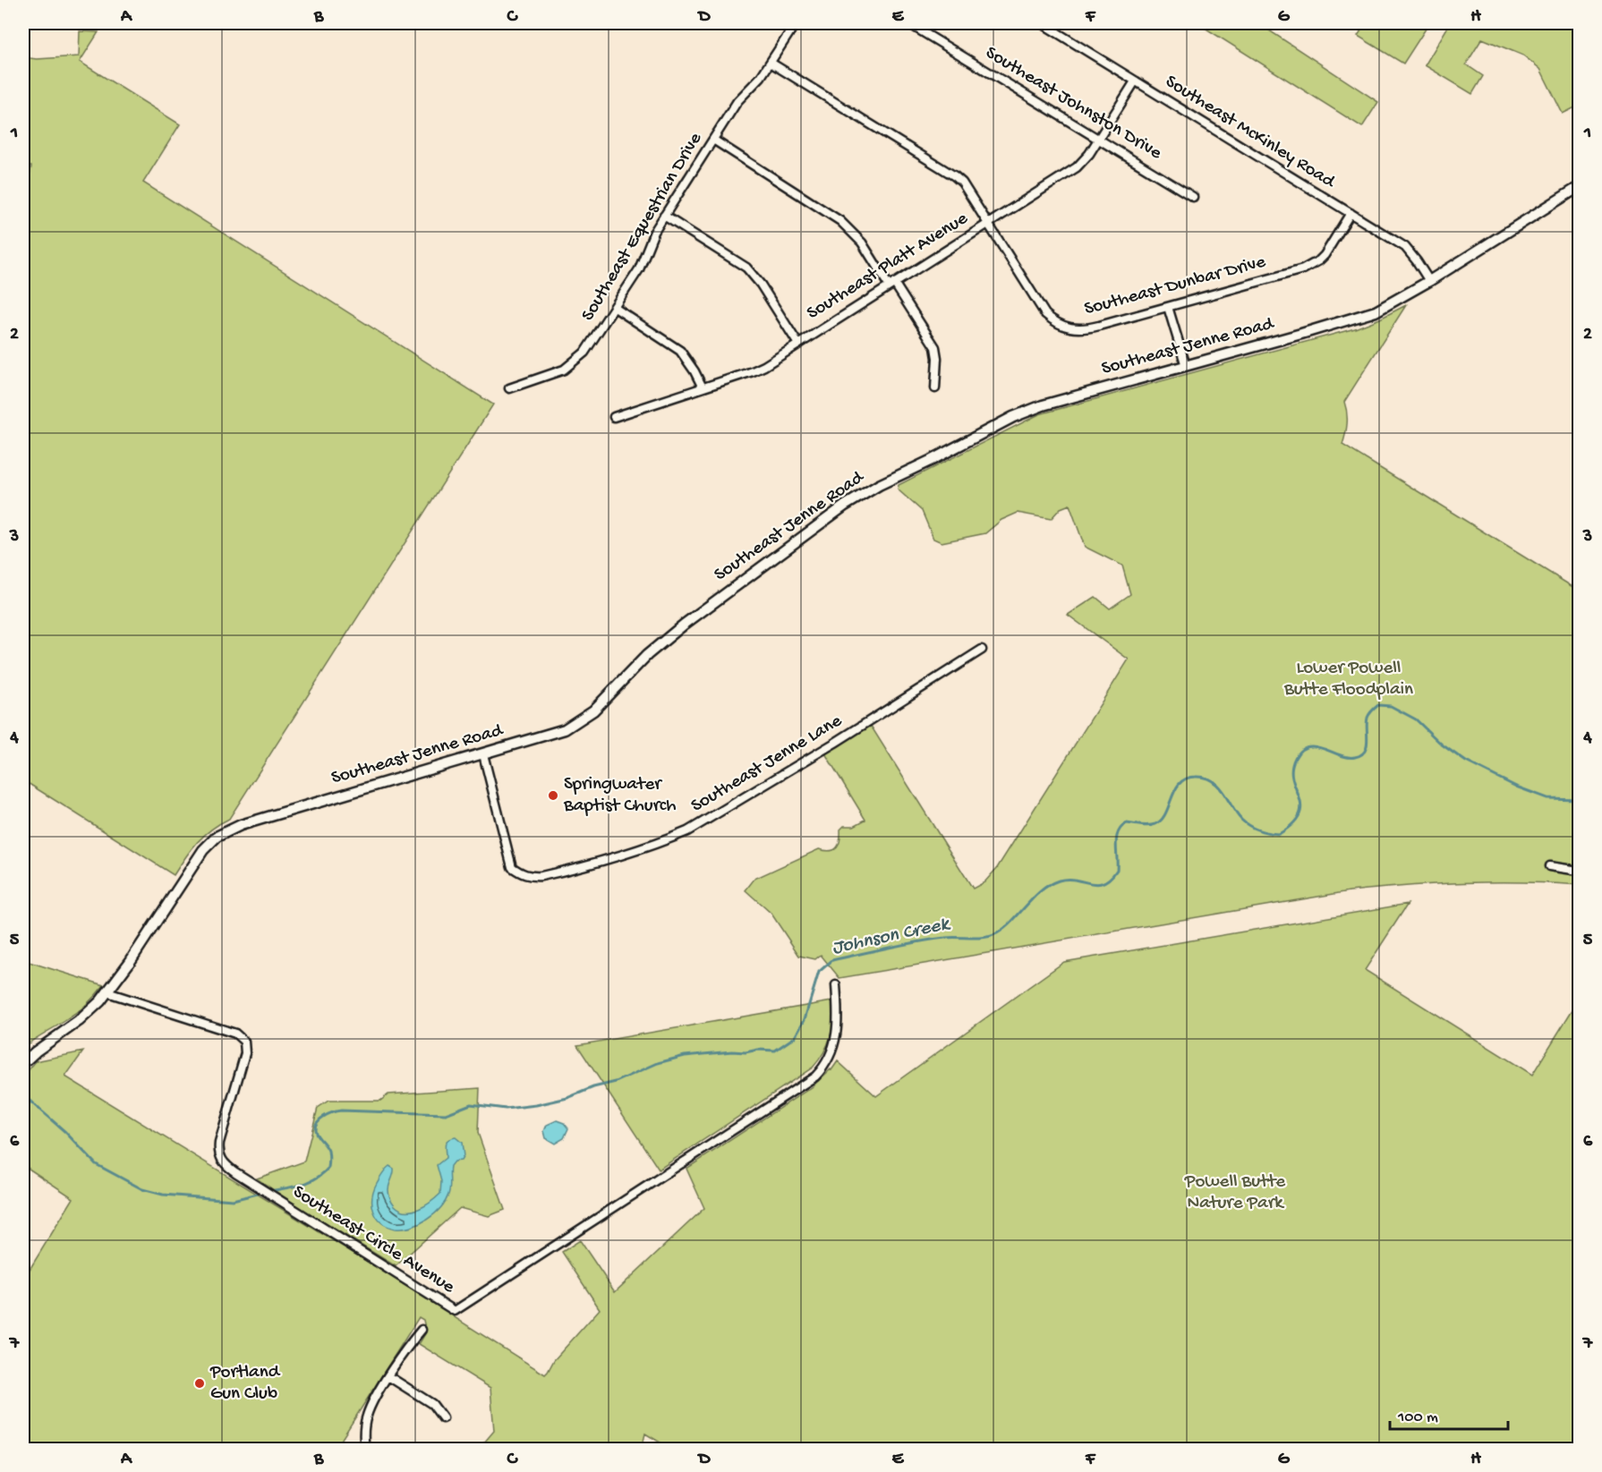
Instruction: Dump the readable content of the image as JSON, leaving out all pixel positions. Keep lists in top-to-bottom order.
{
  "streets": {
    "main road": ["Southeast Jenne Road"],
    "street": [
      "Southeast Johnston Drive",
      "Southeast McKinley Road",
      "Southeast Equestrian Drive",
      "Southeast Platt Avenue",
      "Southeast Dunbar Drive",
      "Southeast Jenne Lane",
      "Southeast Circle Avenue"
    ]
  },
  "crossings": [
    ["Southeast Johnston Drive", "Southeast Platt Avenue"],
    ["Southeast McKinley Road", "Southeast Platt Avenue"],
    ["Southeast McKinley Road", "Southeast Dunbar Drive"],
    ["Southeast McKinley Road", "Southeast Jenne Road"],
    ["Southeast Equestrian Drive", "Southeast Dunbar Drive"],
    ["Southeast Platt Avenue", "Southeast Dunbar Drive"],
    ["Southeast Jenne Road", "Southeast Jenne Lane"],
    ["Southeast Jenne Road", "Southeast Circle Avenue"]
  ],
  "water": ["Johnson Creek"],
  "parks": ["Lower Powell Butte Floodplain", "Powell Butte Nature Park"],
  "places": ["Springwater Baptist Church", "Portland Gun Club"],
  "scale_bar": "100 m",
  "grid": {
    "columns": [
      "A",
      "B",
      "C",
      "D",
      "E",
      "F",
      "G",
      "H"
    ],
    "rows": [
      "1",
      "2",
      "3",
      "4",
      "5",
      "6",
      "7"
    ]
  }
}
